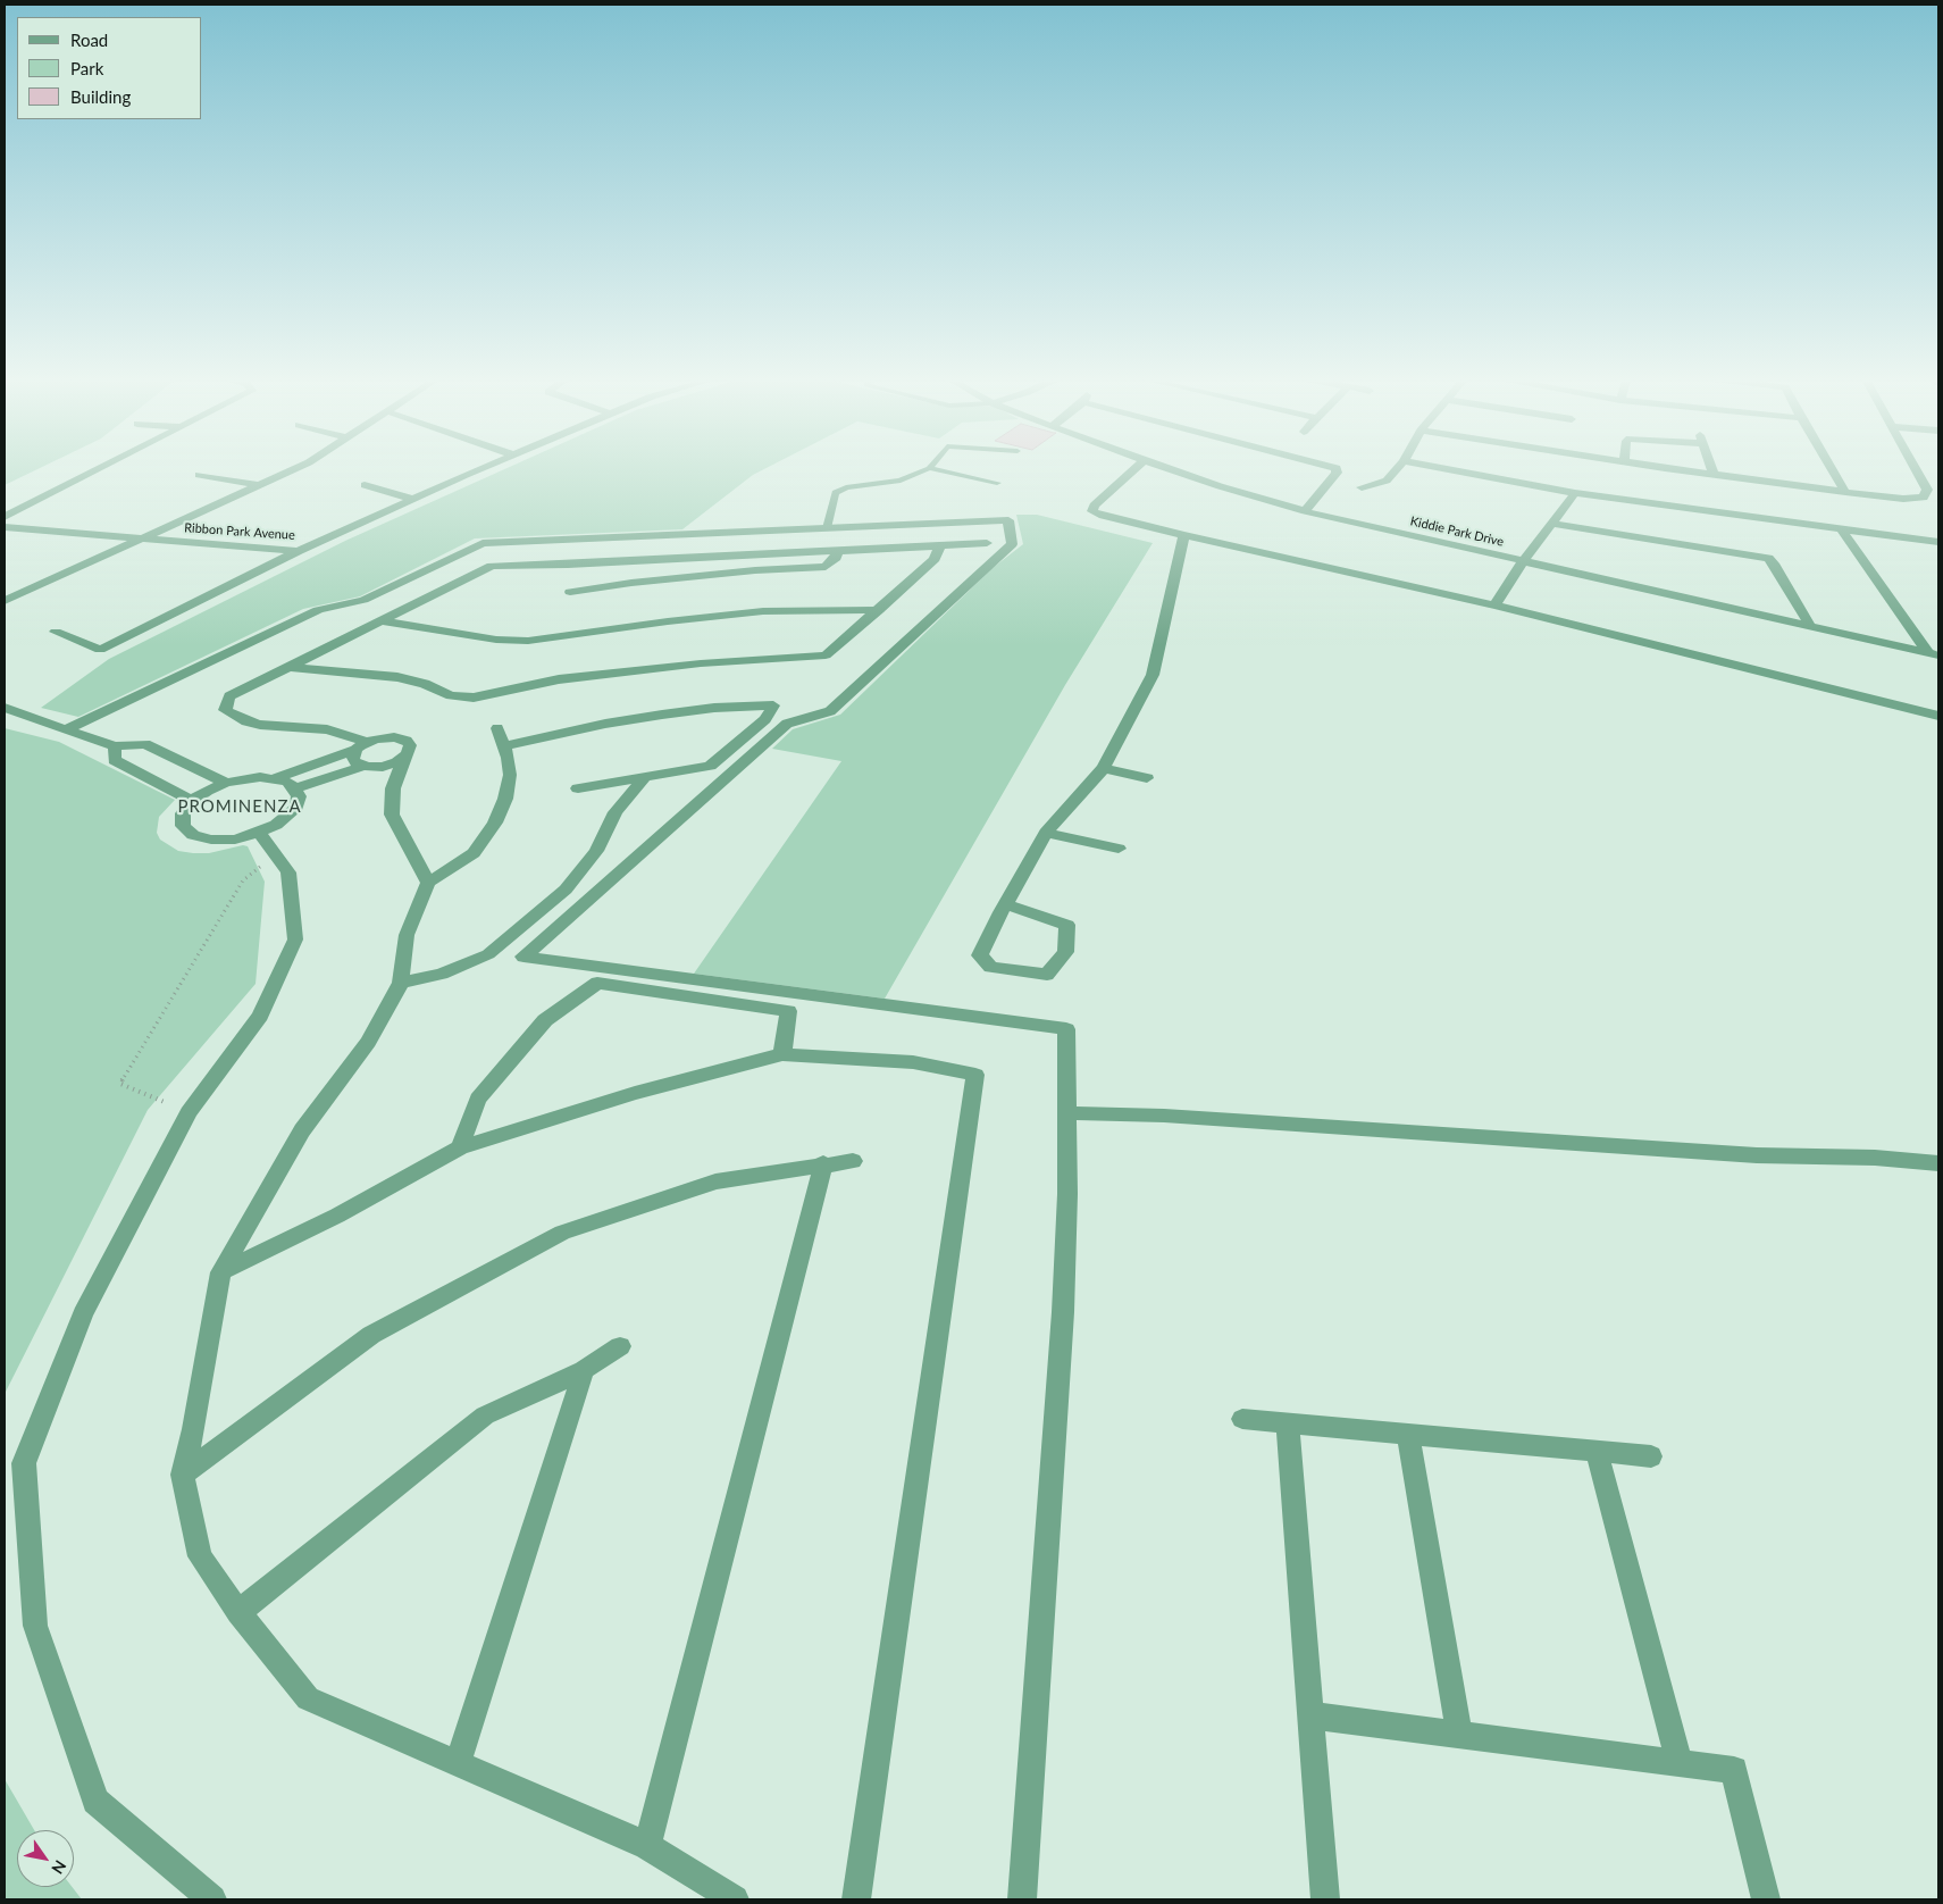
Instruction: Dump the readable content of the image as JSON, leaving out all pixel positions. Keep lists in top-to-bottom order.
{
  "streets": {
    "street": ["Ribbon Park Avenue", "Kiddie Park Drive"]
  },
  "districts": ["PROMINENZA"],
  "legend": ["Road", "Park", "Building"],
  "north": "bottom right"
}
